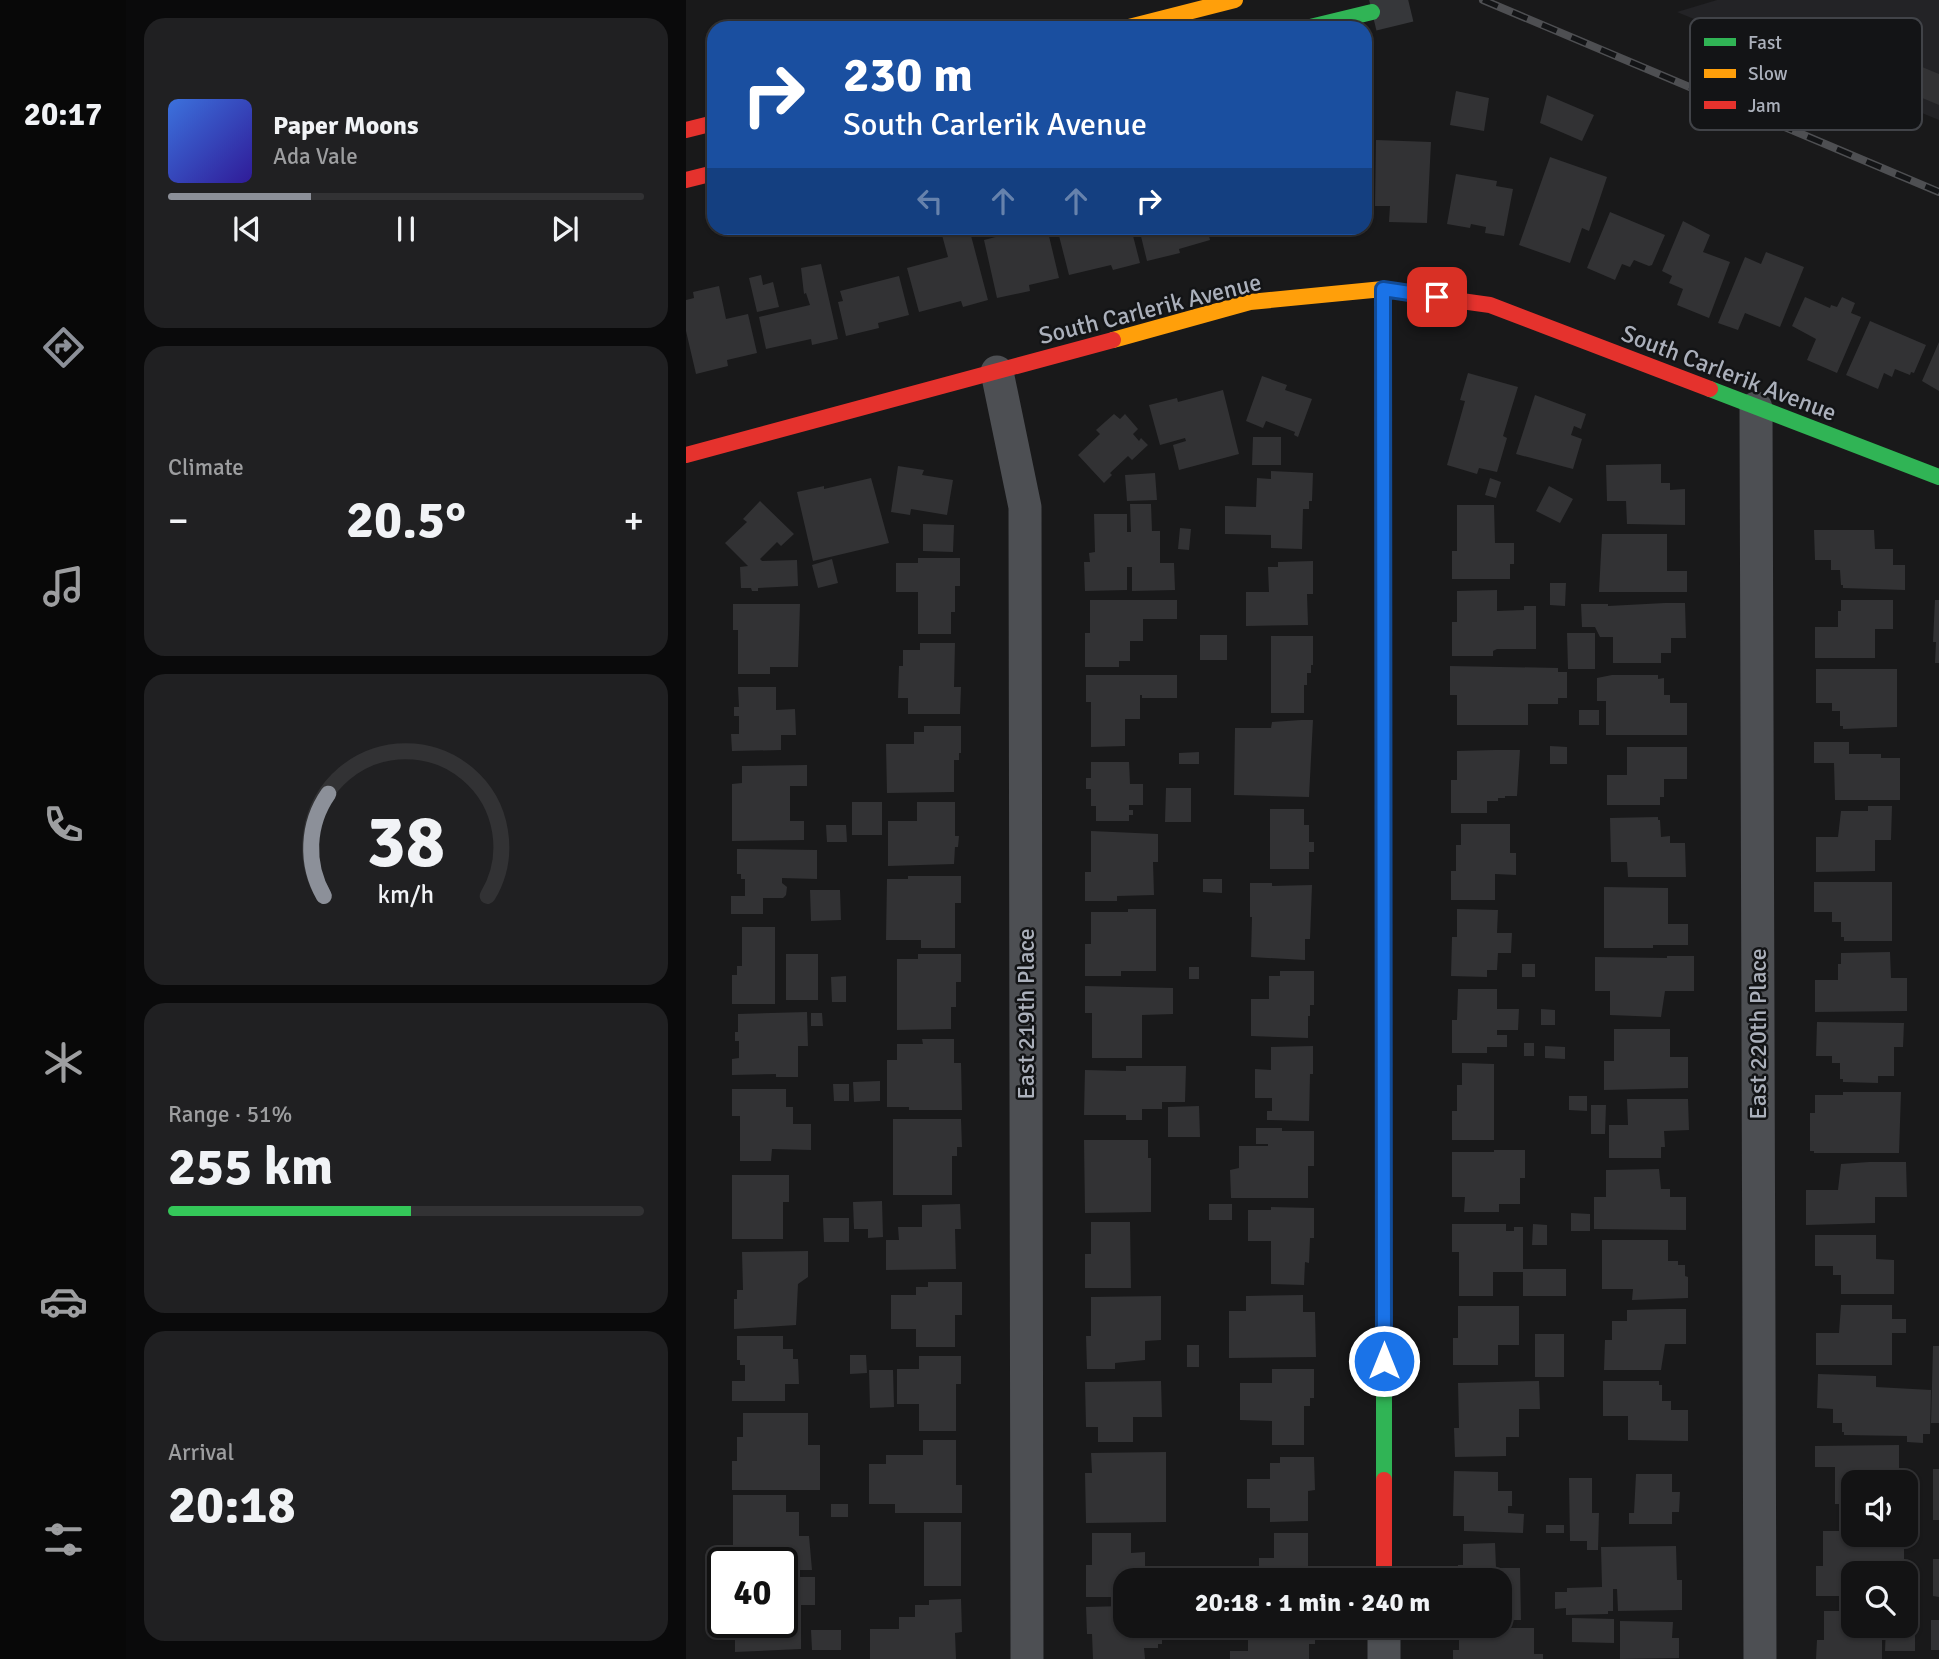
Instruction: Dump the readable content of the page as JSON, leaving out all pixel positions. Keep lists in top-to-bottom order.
{
  "streets": {
    "street": ["South Carlerik Avenue", "East 219th Place", "East 220th Place"]
  },
  "crossings": [
    ["South Carlerik Avenue", "East 219th Place"],
    ["South Carlerik Avenue", "East 220th Place"]
  ],
  "legend": ["Fast", "Slow", "Jam"],
  "page": {
    "tabs": "20:17",
    "turn": ["230 m", "South Carlerik Avenue"],
    "song": ["Paper Moons", "Ada Vale"],
    "tile": [
      "Climate",
      ["Range · 51%", "255 km"],
      ["Arrival", "20:18"]
    ],
    "heat": ["−", "20.5°", "+"],
    "limit": "40",
    "trip": "20:18 · 1 min · 240 m",
    "gauge": ["38", "km/h"]
  }
}
